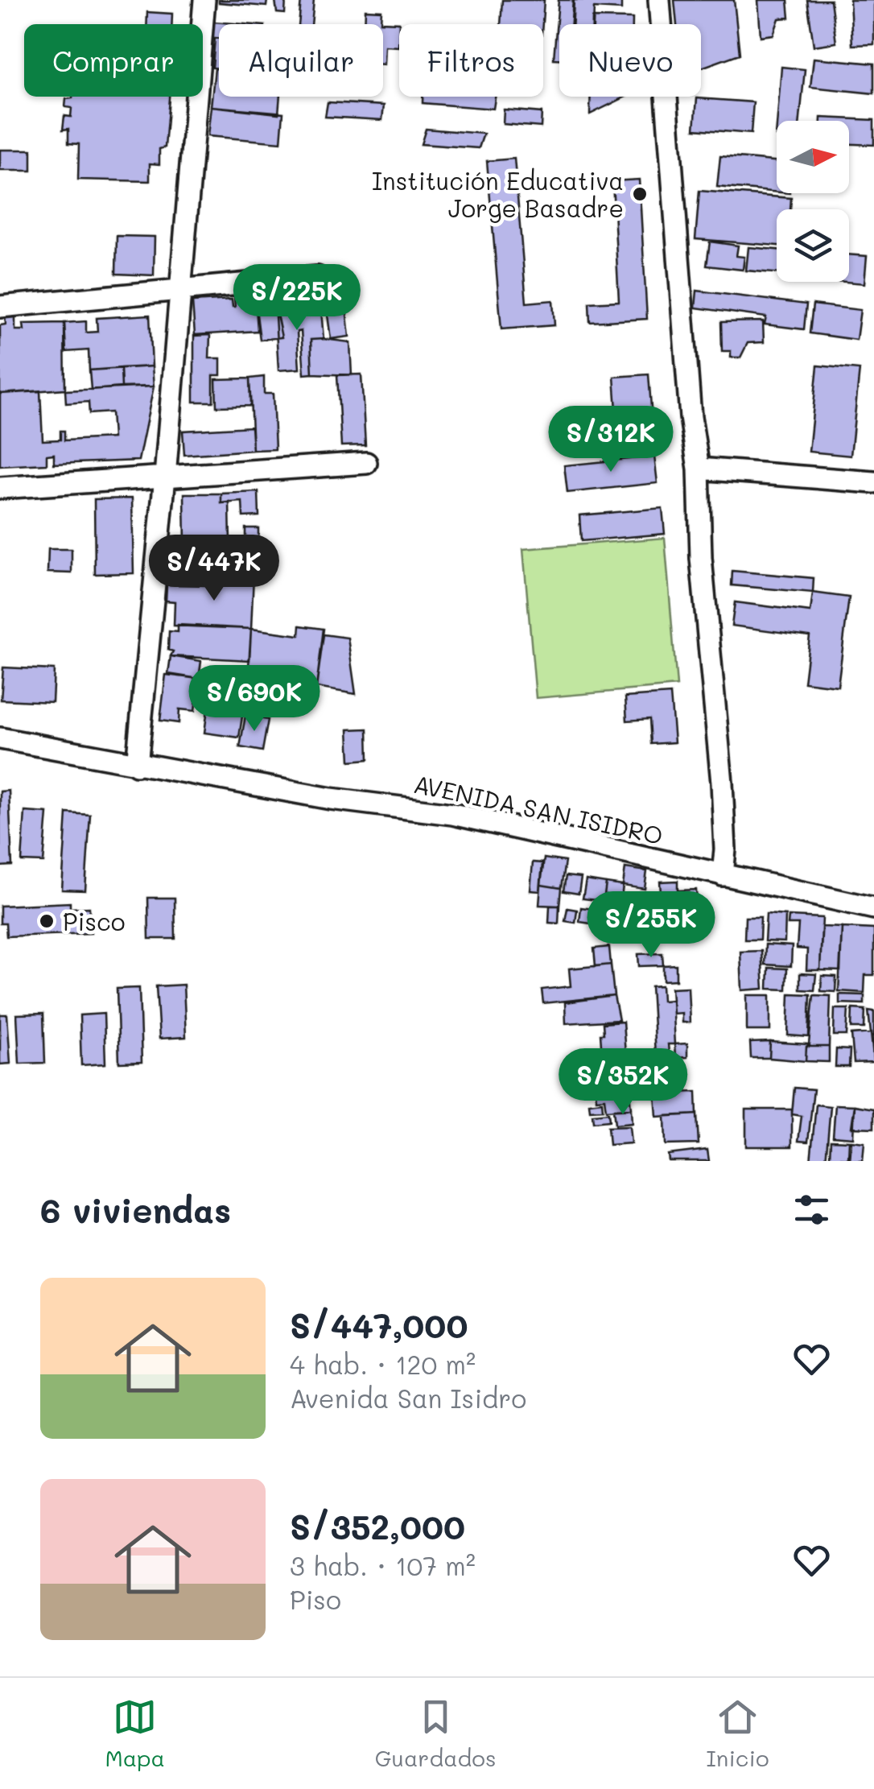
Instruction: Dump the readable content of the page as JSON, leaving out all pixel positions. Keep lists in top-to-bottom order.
{
  "streets": {
    "street": ["AVENIDA SAN ISIDRO"]
  },
  "places": ["Institución Educativa Jorge Basadre", "Pisco"],
  "north": "right",
  "page": {
    "chip": [
      "Comprar",
      "Alquilar",
      "Filtros",
      "Nuevo"
    ],
    "price": [
      "S/225K",
      "S/312K",
      "S/447K",
      "S/690K",
      "S/255K",
      "S/352K"
    ],
    "heading": "6 viviendas",
    "list": [
      {
        "name": "S/447,000",
        "note": "4 hab. · 120 m² · Avenida San Isidro"
      },
      {
        "name": "S/352,000",
        "note": "3 hab. · 107 m² · Piso"
      }
    ],
    "tabs": ["Mapa", "Guardados", "Inicio"]
  }
}
